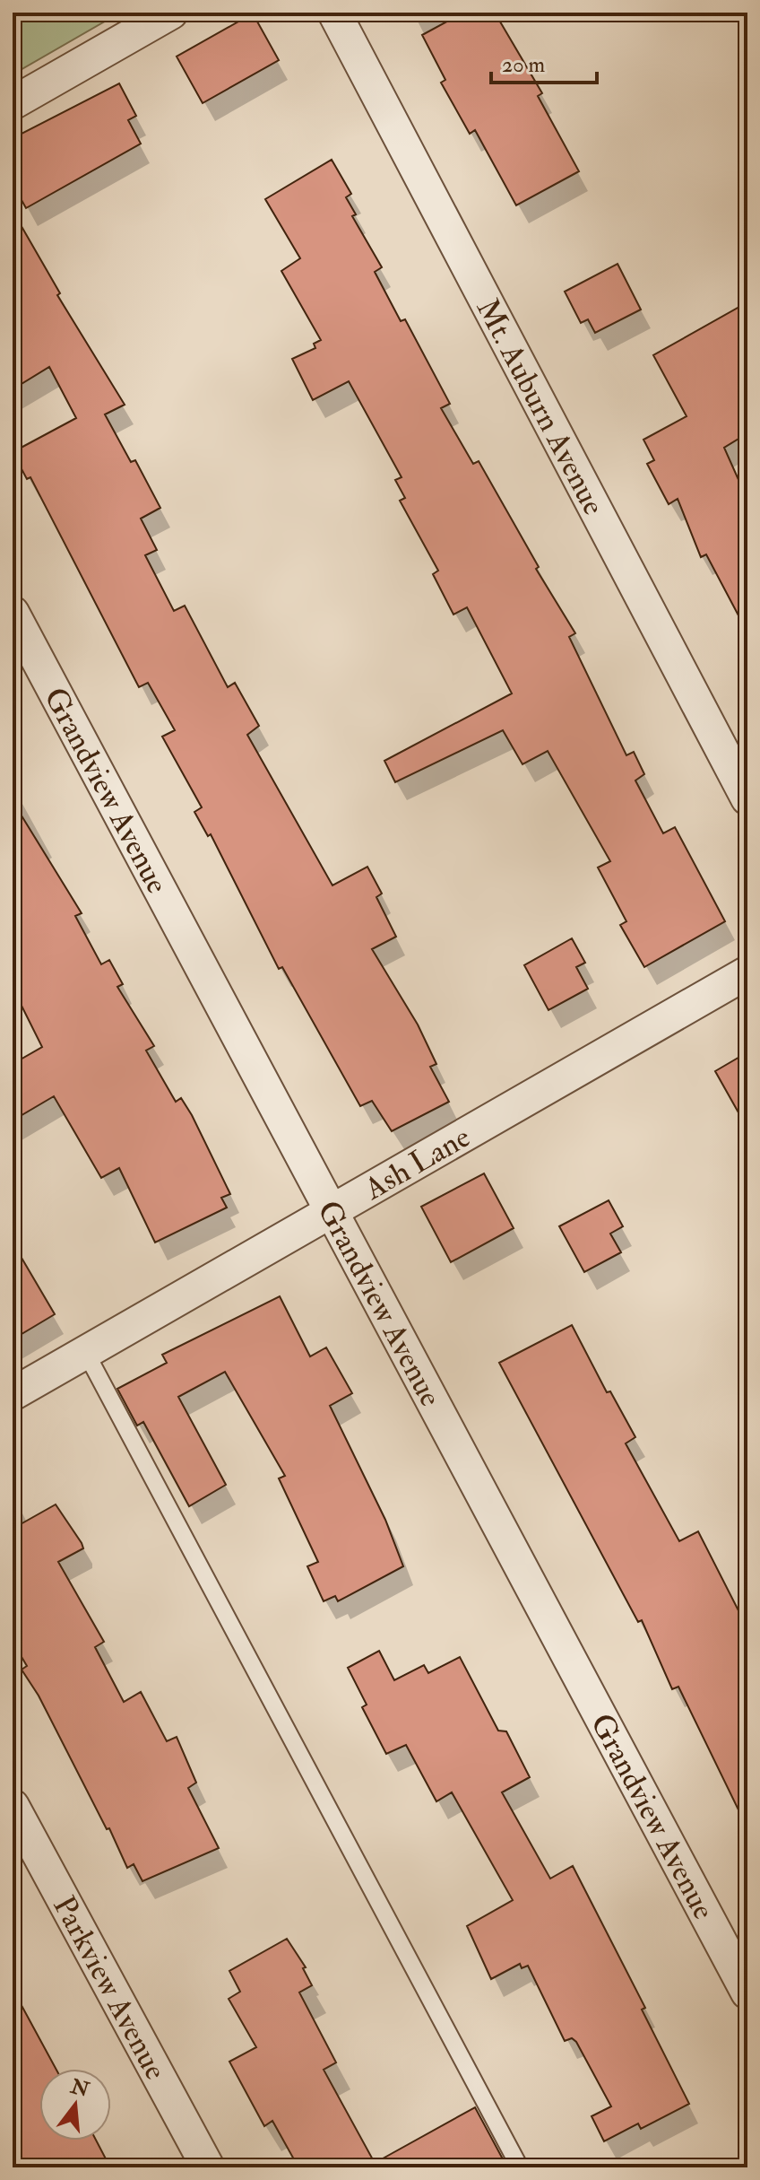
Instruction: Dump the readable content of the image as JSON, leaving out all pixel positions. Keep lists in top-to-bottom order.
{
  "streets": {
    "street": [
      "Mt. Auburn Avenue",
      "Grandview Avenue",
      "Ash Lane",
      "Parkview Avenue"
    ]
  },
  "crossings": [
    ["Grandview Avenue", "Ash Lane"]
  ],
  "scale_bar": "20 m",
  "north": "top"
}
